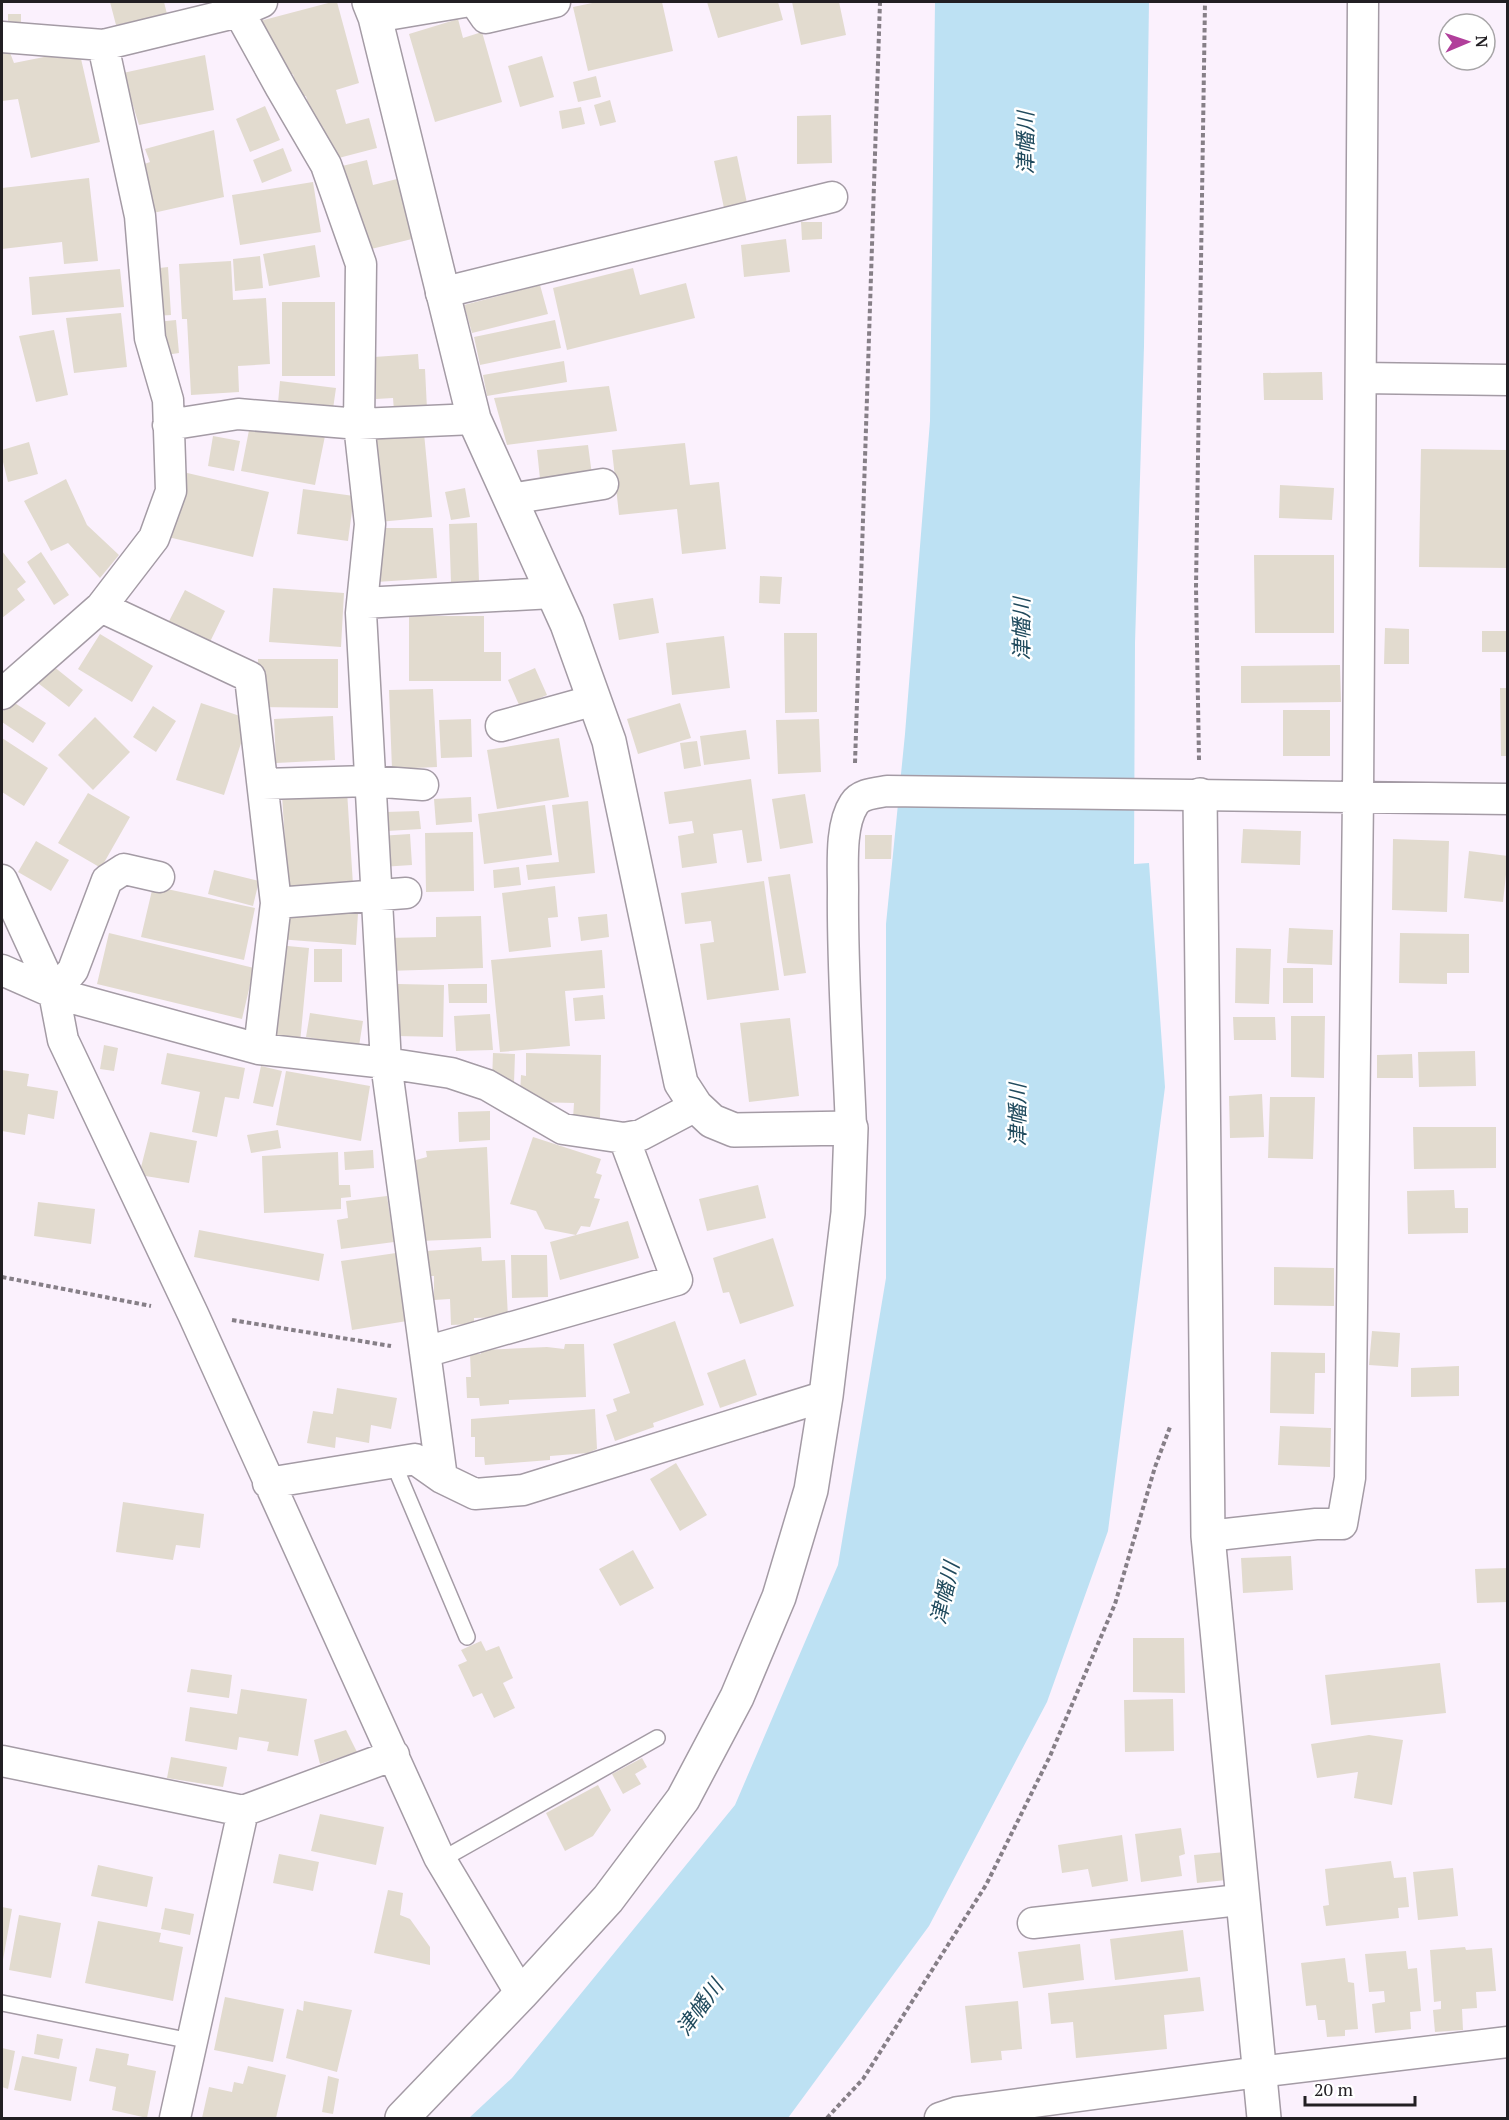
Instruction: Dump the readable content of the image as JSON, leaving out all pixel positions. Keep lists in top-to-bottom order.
{
  "water": ["津幡川"],
  "scale_bar": "20 m",
  "north": "right"
}
